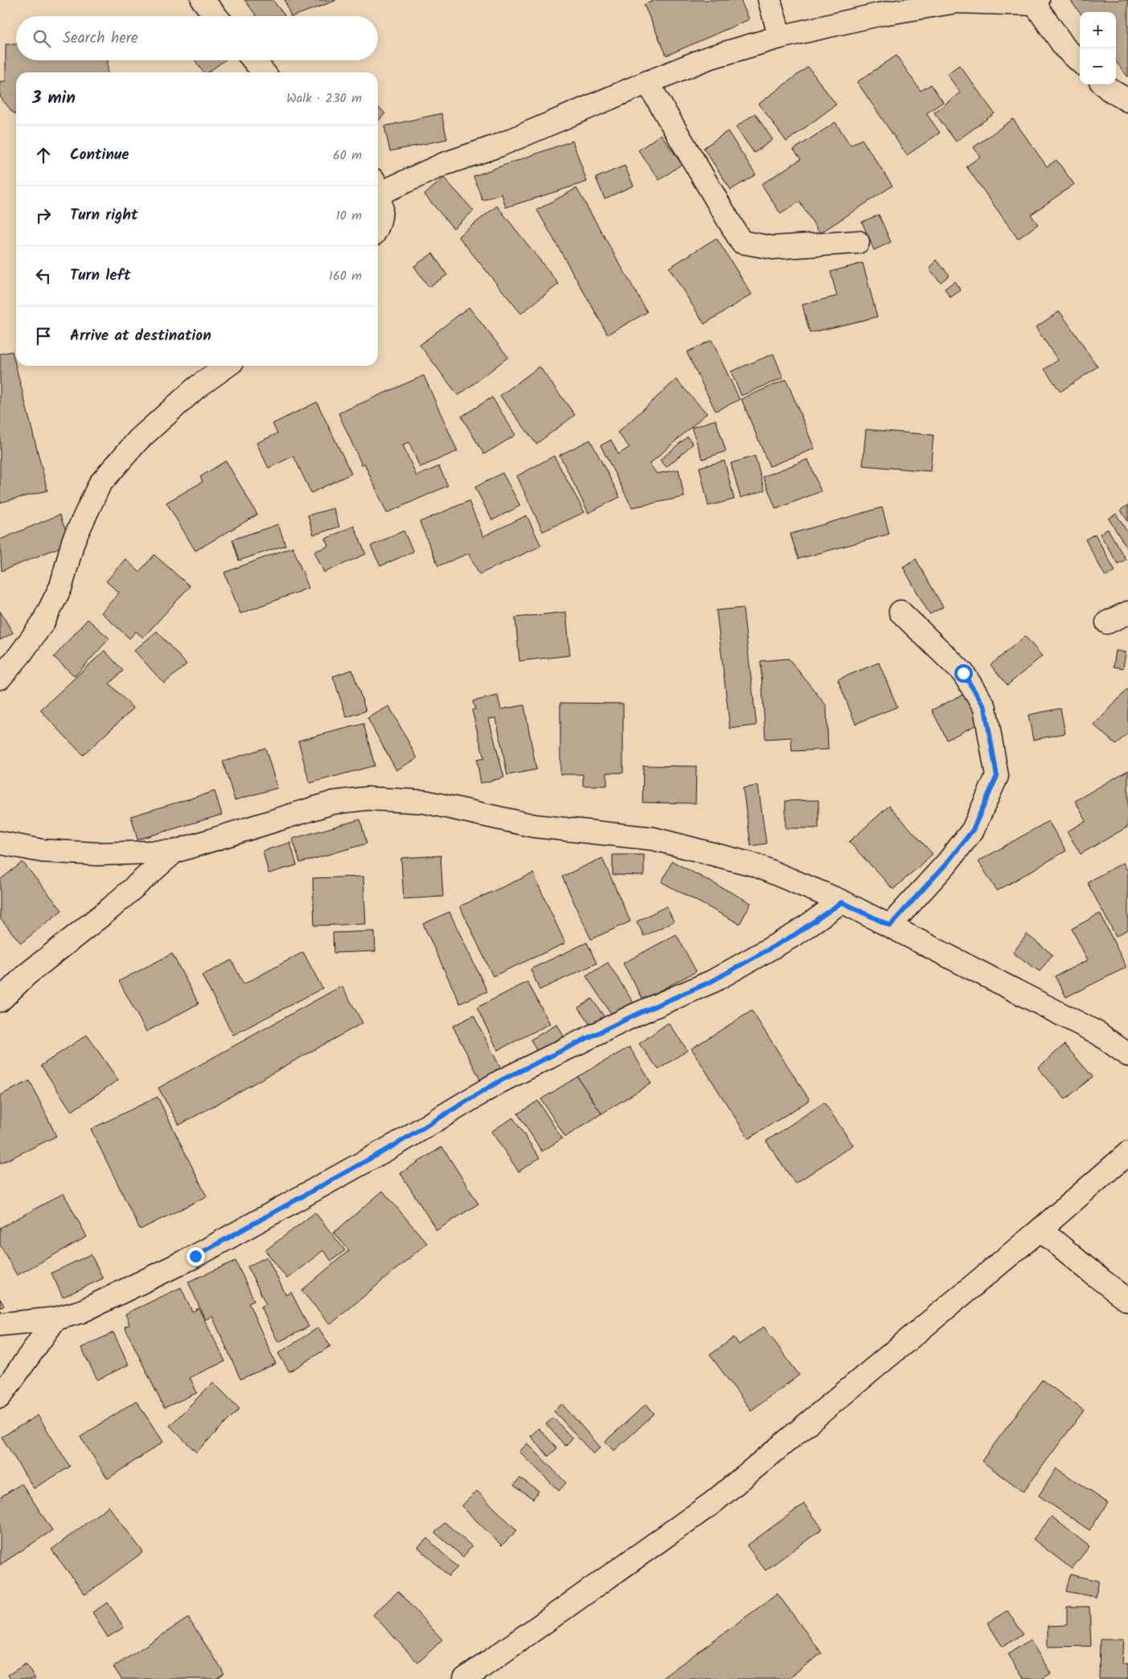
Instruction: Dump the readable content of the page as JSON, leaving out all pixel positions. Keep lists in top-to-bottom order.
{
  "page": {
    "map_buttons": ["+", "−"],
    "search": "Search here",
    "heading": ["3 min", "Walk · 230 m"],
    "list": [
      ["Continue", "60 m"],
      ["Turn right", "10 m"],
      ["Turn left", "160 m"],
      "Arrive at destination"
    ]
  }
}
